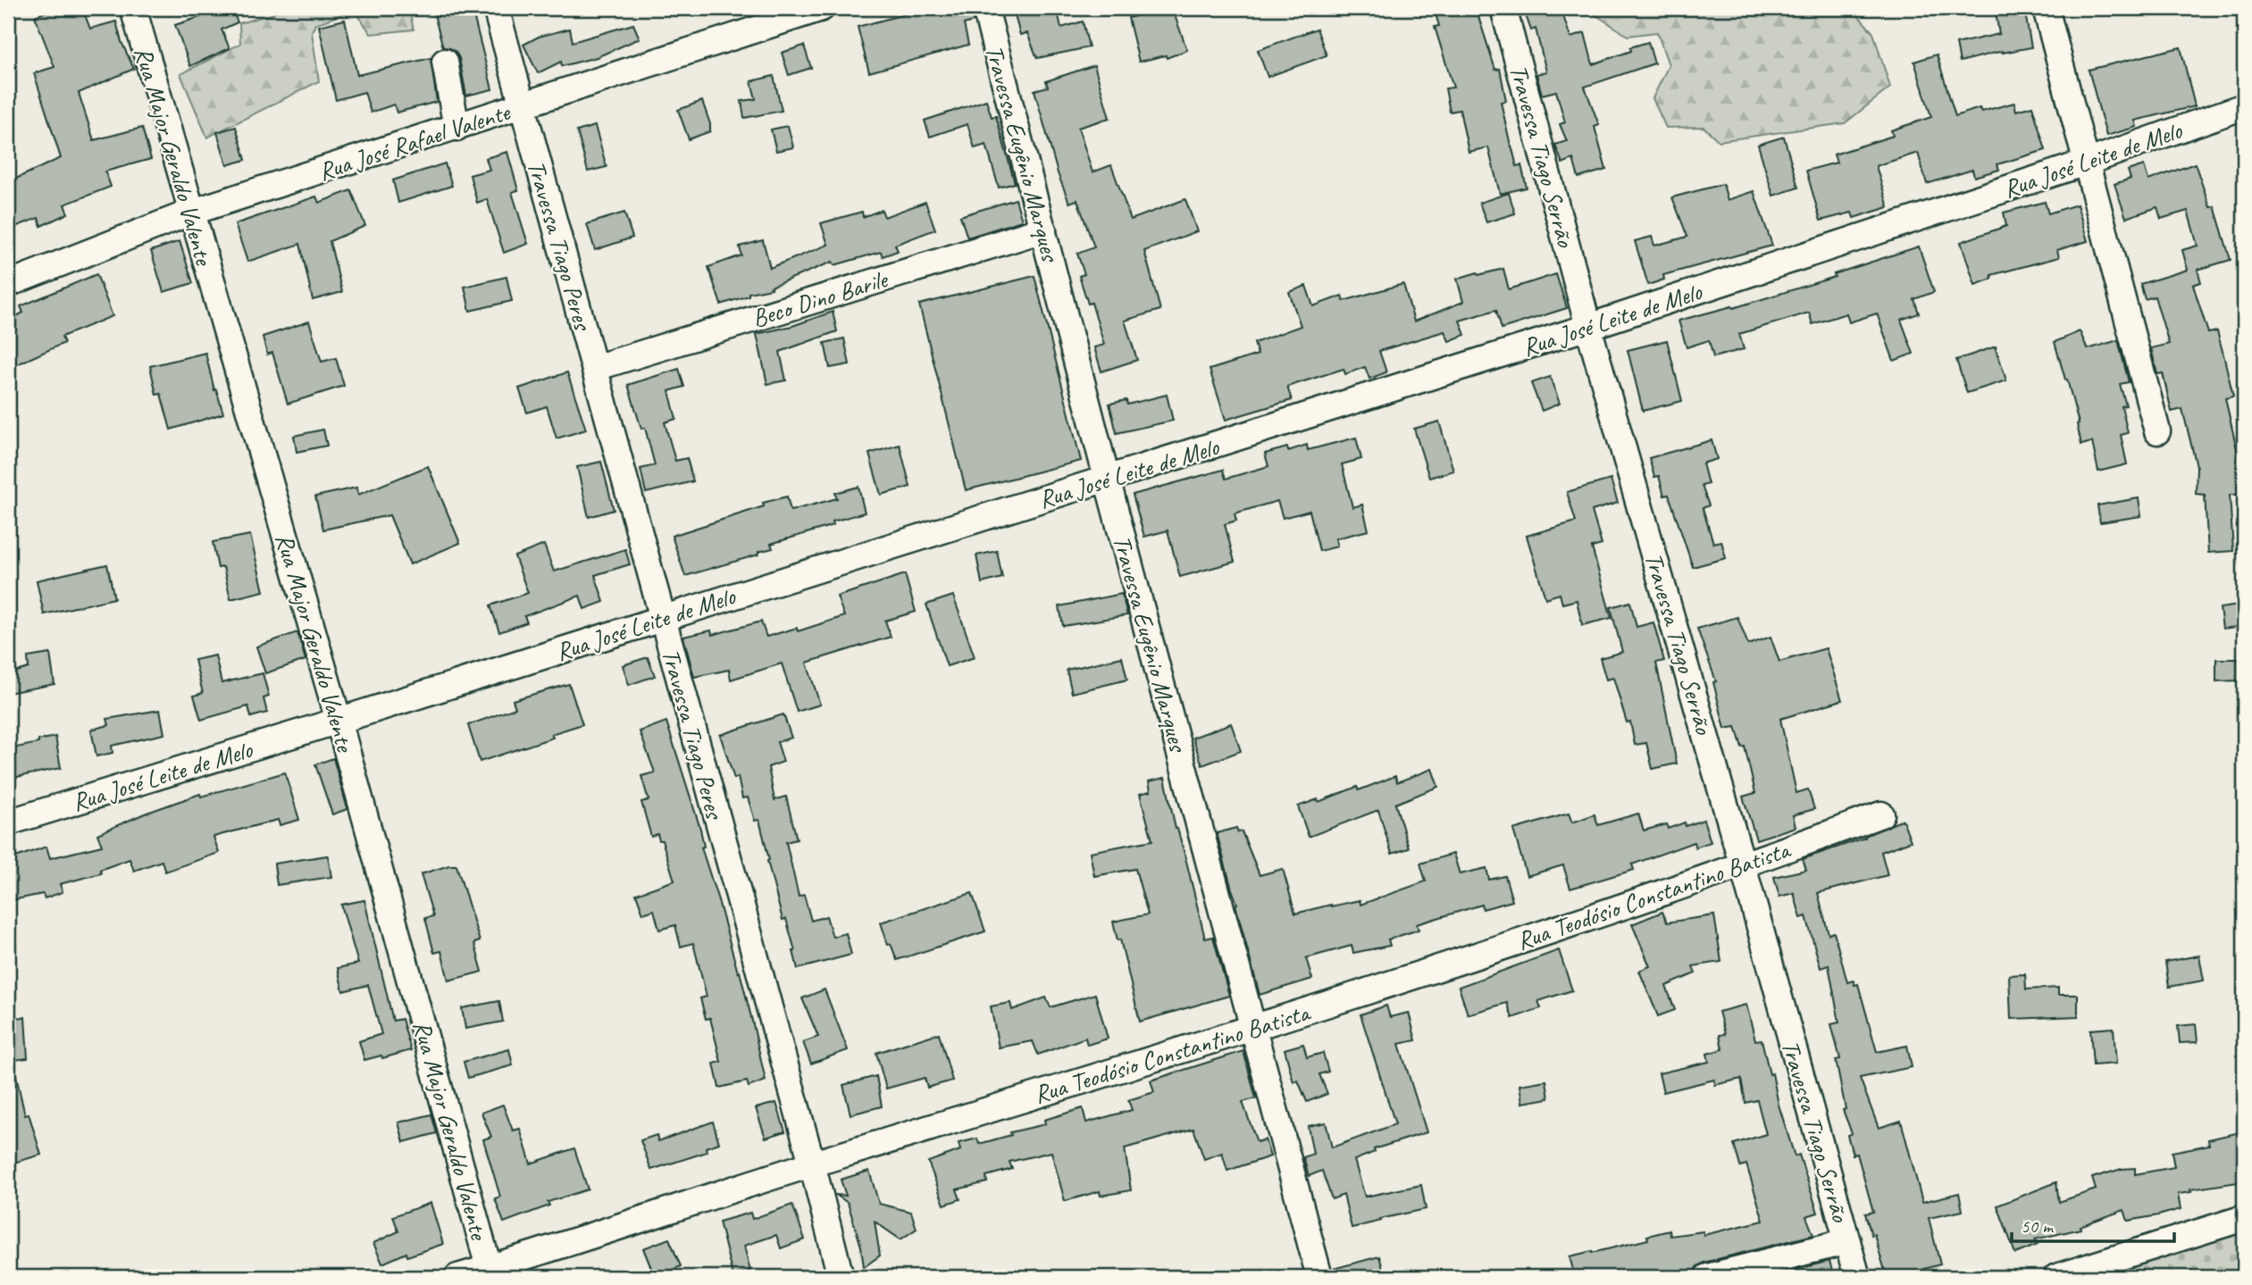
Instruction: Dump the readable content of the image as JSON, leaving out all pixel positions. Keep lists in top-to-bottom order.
{
  "streets": {
    "street": [
      "Rua José Rafael Valente",
      "Travessa Eugênio Marques",
      "Rua Major Geraldo Valente",
      "Travessa Tiago Serrão",
      "Rua José Leite de Melo",
      "Travessa Tiago Peres",
      "Beco Dino Barile",
      "Rua Teodósio Constantino Batista"
    ]
  },
  "crossings": [
    ["Rua José Rafael Valente", "Rua Major Geraldo Valente"],
    ["Rua José Rafael Valente", "Travessa Tiago Peres"],
    ["Travessa Eugênio Marques", "Rua José Leite de Melo"],
    ["Travessa Eugênio Marques", "Beco Dino Barile"],
    ["Travessa Eugênio Marques", "Rua Teodósio Constantino Batista"],
    ["Rua Major Geraldo Valente", "Rua José Leite de Melo"],
    ["Rua Major Geraldo Valente", "Rua Teodósio Constantino Batista"],
    ["Travessa Tiago Serrão", "Rua José Leite de Melo"],
    ["Travessa Tiago Serrão", "Rua Teodósio Constantino Batista"],
    ["Rua José Leite de Melo", "Travessa Tiago Peres"],
    ["Travessa Tiago Peres", "Beco Dino Barile"],
    ["Travessa Tiago Peres", "Rua Teodósio Constantino Batista"]
  ],
  "scale_bar": "50 m"
}
